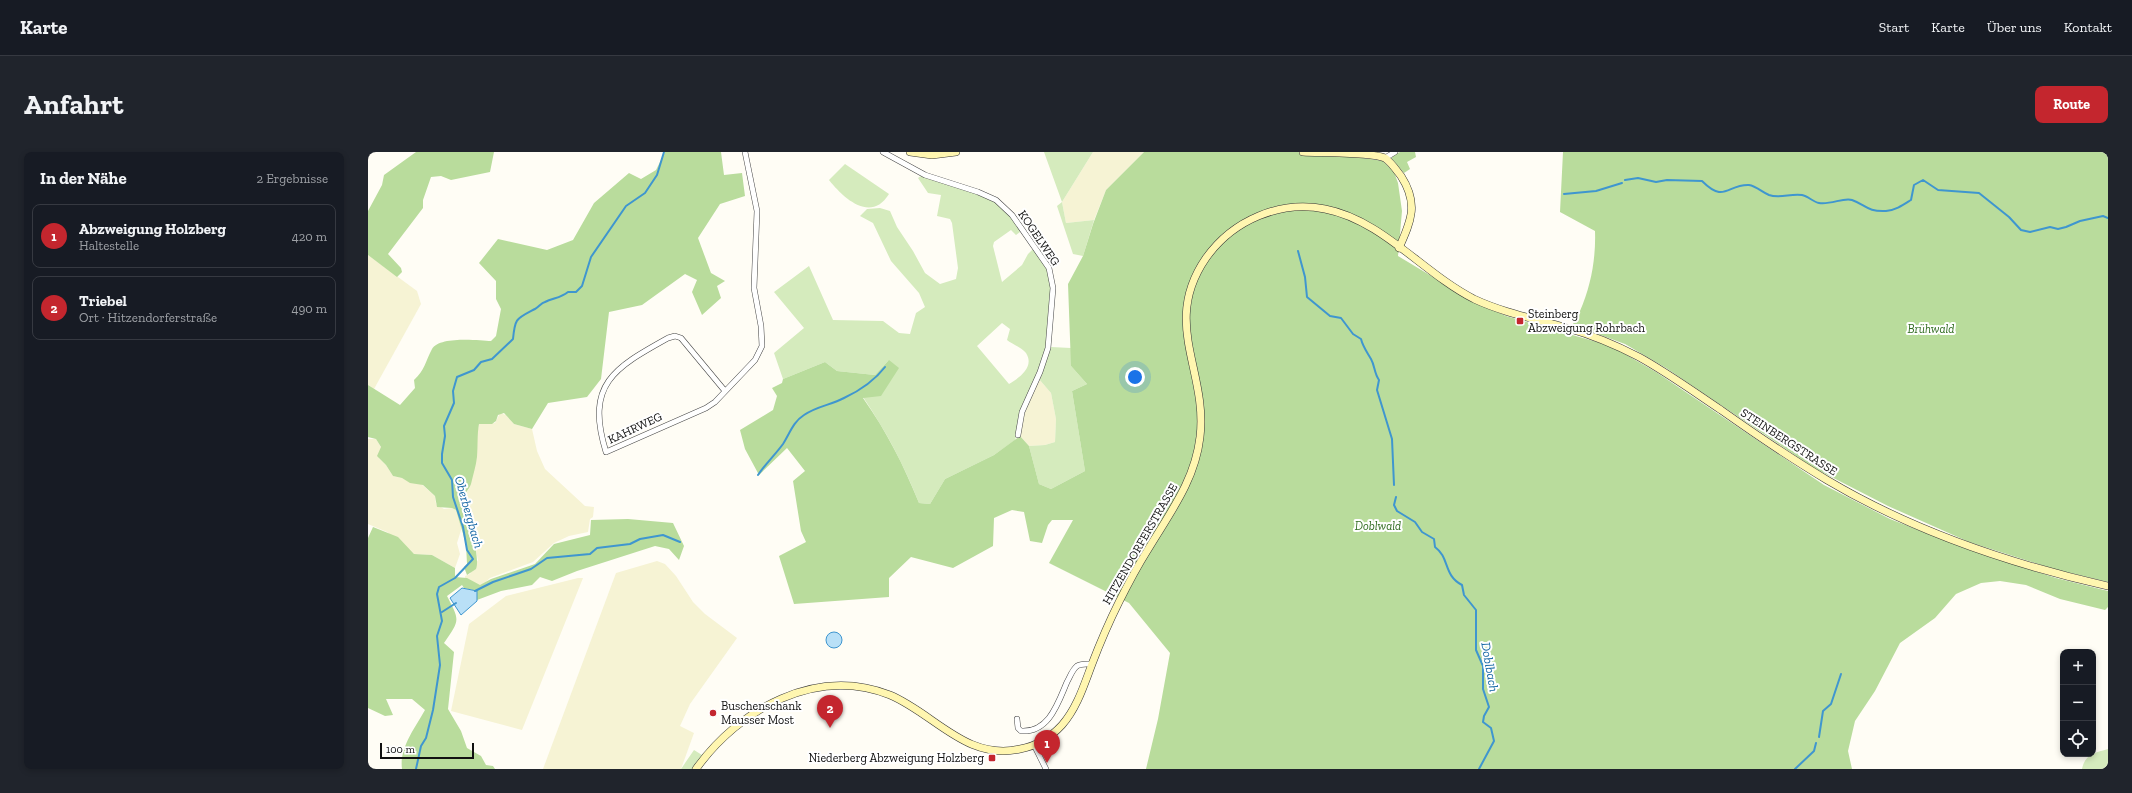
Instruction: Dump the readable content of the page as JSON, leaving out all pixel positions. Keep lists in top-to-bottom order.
{
  "streets": {
    "main road": ["STEINBERGSTRASSE", "HITZENDORFERSTRASSE"],
    "street": ["KOGELWEG", "KAHRWEG"]
  },
  "crossings": [
    ["STEINBERGSTRASSE", "HITZENDORFERSTRASSE"]
  ],
  "water": ["Oberbergbach", "Doblbach"],
  "parks": ["Brühwald", "Doblwald"],
  "places": {
    "transit": ["Steinberg Abzweigung Rohrbach", "Niederberg Abzweigung Holzberg"],
    "other": ["Buschenschank Mausser Most"]
  },
  "scale_bar": "100 m",
  "page": {
    "header": "Karte",
    "nav": [
      "Start",
      "Karte",
      "Über uns",
      "Kontakt"
    ],
    "buttons": "Route",
    "title": "Anfahrt",
    "heading": ["In der Nähe", "2 Ergebnisse"],
    "list": [
      {
        "mark": "1",
        "name": "Abzweigung Holzberg",
        "note": "Haltestelle",
        "value": "420 m"
      },
      {
        "mark": "2",
        "name": "Triebel",
        "note": "Ort · Hitzendorferstraße",
        "value": "490 m"
      }
    ],
    "map_buttons": ["+", "−"],
    "pins": ["2", "1"],
    "scale": "100 m"
  }
}
